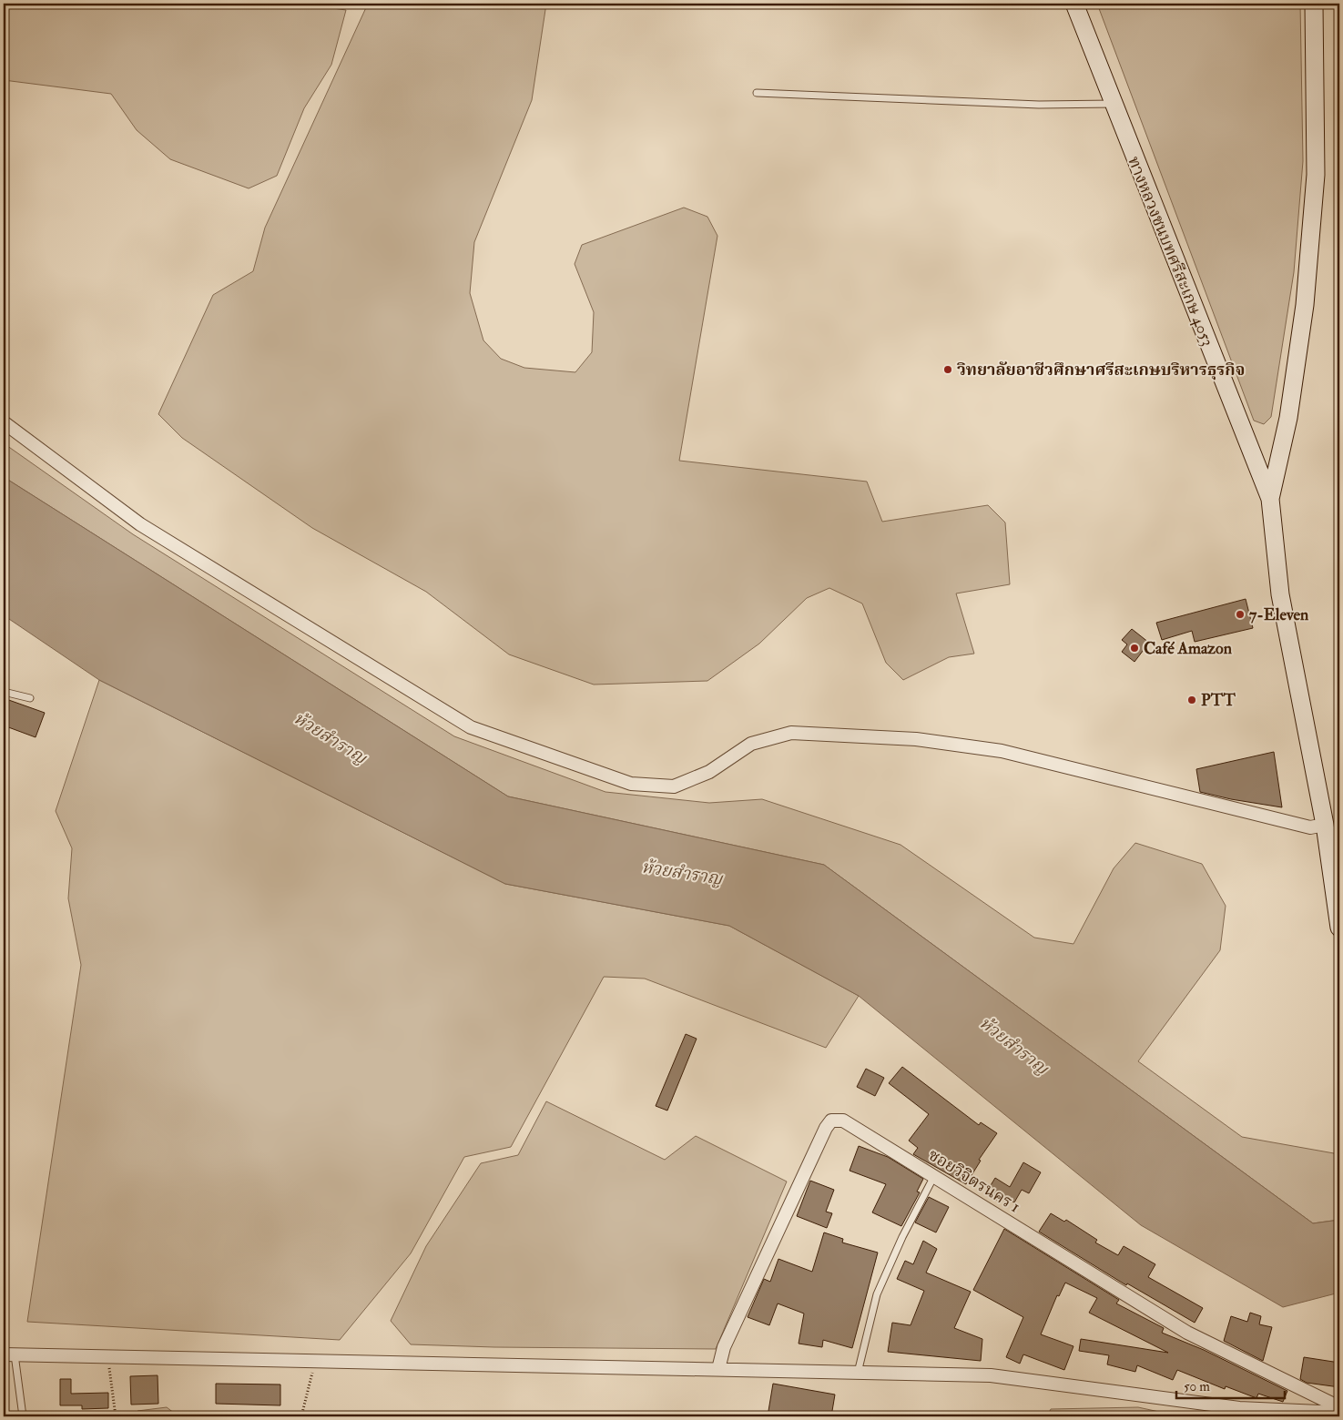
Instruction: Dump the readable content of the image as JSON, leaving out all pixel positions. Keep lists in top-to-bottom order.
{
  "streets": {
    "street": ["ทางหลวงชนบทศรีสะเกษ 4053", "ซอยวิจิตรนคร 1"]
  },
  "water": ["ห้วยสำราญ"],
  "places": [
    "วิทยาลัยอาชีวศึกษาศรีสะเกษบริหารธุรกิจ",
    "7-Eleven",
    "Café Amazon",
    "PTT"
  ],
  "scale_bar": "50 m"
}
